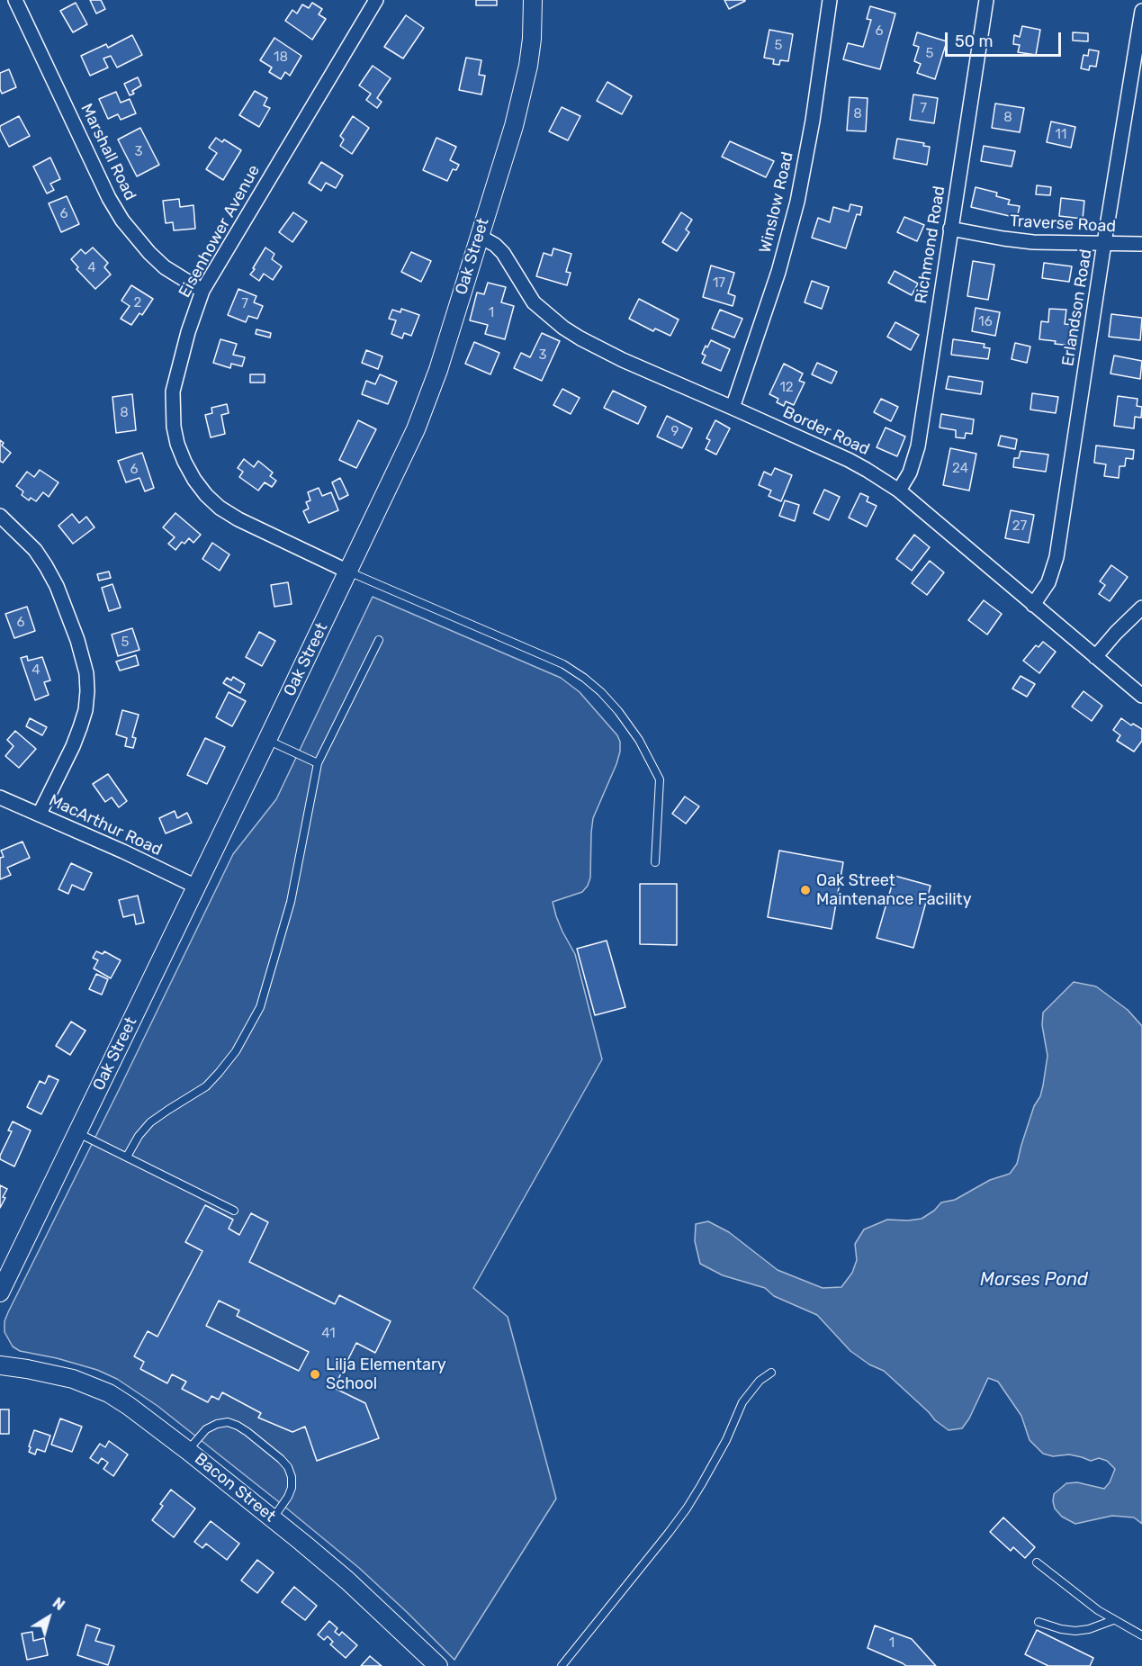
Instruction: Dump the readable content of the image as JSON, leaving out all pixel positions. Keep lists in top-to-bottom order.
{
  "streets": {
    "street": [
      "Marshall Road",
      "Winslow Road",
      "Traverse Road",
      "Eisenhower Avenue",
      "Richmond Road",
      "Oak Street",
      "Erlandson Road",
      "Border Road",
      "MacArthur Road",
      "Bacon Street"
    ]
  },
  "crossings": [
    ["Marshall Road", "Eisenhower Avenue"],
    ["Winslow Road", "Border Road"],
    ["Traverse Road", "Richmond Road"],
    ["Traverse Road", "Erlandson Road"],
    ["Eisenhower Avenue", "Oak Street"],
    ["Richmond Road", "Border Road"],
    ["Oak Street", "Border Road"],
    ["Oak Street", "MacArthur Road"],
    ["Erlandson Road", "Border Road"]
  ],
  "water": ["Morses Pond"],
  "places": ["Oak Street Maintenance Facility", "Lilja Elementary School"],
  "house_numbers": [
    "6",
    "5",
    "5",
    "18",
    "7",
    "8",
    "8",
    "11",
    "3",
    "6",
    "4",
    "17",
    "2",
    "7",
    "1",
    "16",
    "3",
    "12",
    "8",
    "9",
    "24",
    "6",
    "27",
    "6",
    "5",
    "4",
    "41",
    "1"
  ],
  "scale_bar": "50 m",
  "north": "top right"
}
